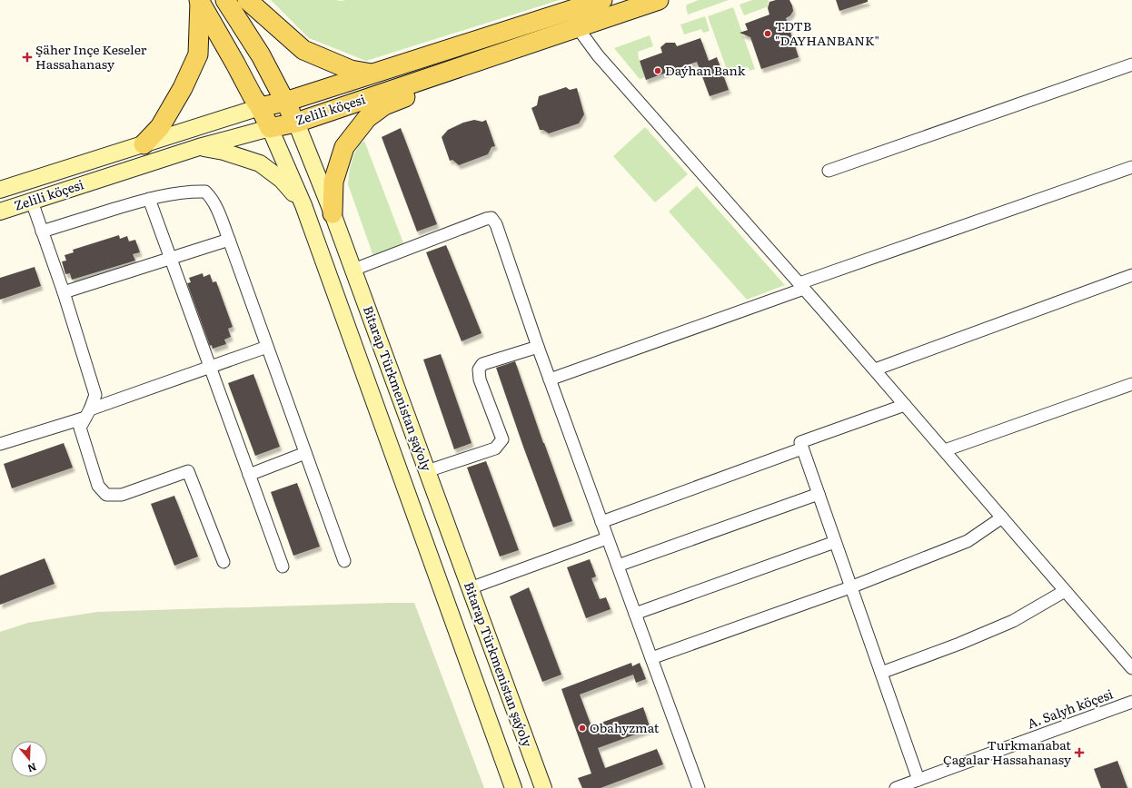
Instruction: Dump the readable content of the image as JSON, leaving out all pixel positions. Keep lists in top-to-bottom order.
{
  "streets": {
    "main road": ["Zelili köçesi", "Bitarap Türkmenistan şaýoly"],
    "street": ["A. Salyh köçesi"]
  },
  "crossings": [
    ["Zelili köçesi", "Bitarap Türkmenistan şaýoly"]
  ],
  "places": {
    "other": ["TDTB \"DAYHANBANK\"", "Daýhan Bank", "Obahyzmat"],
    "health": ["Şäher Inçe Keseler Hassahanasy", "Turkmanabat Çagalar Hassahanasy"]
  },
  "north": "bottom"
}
